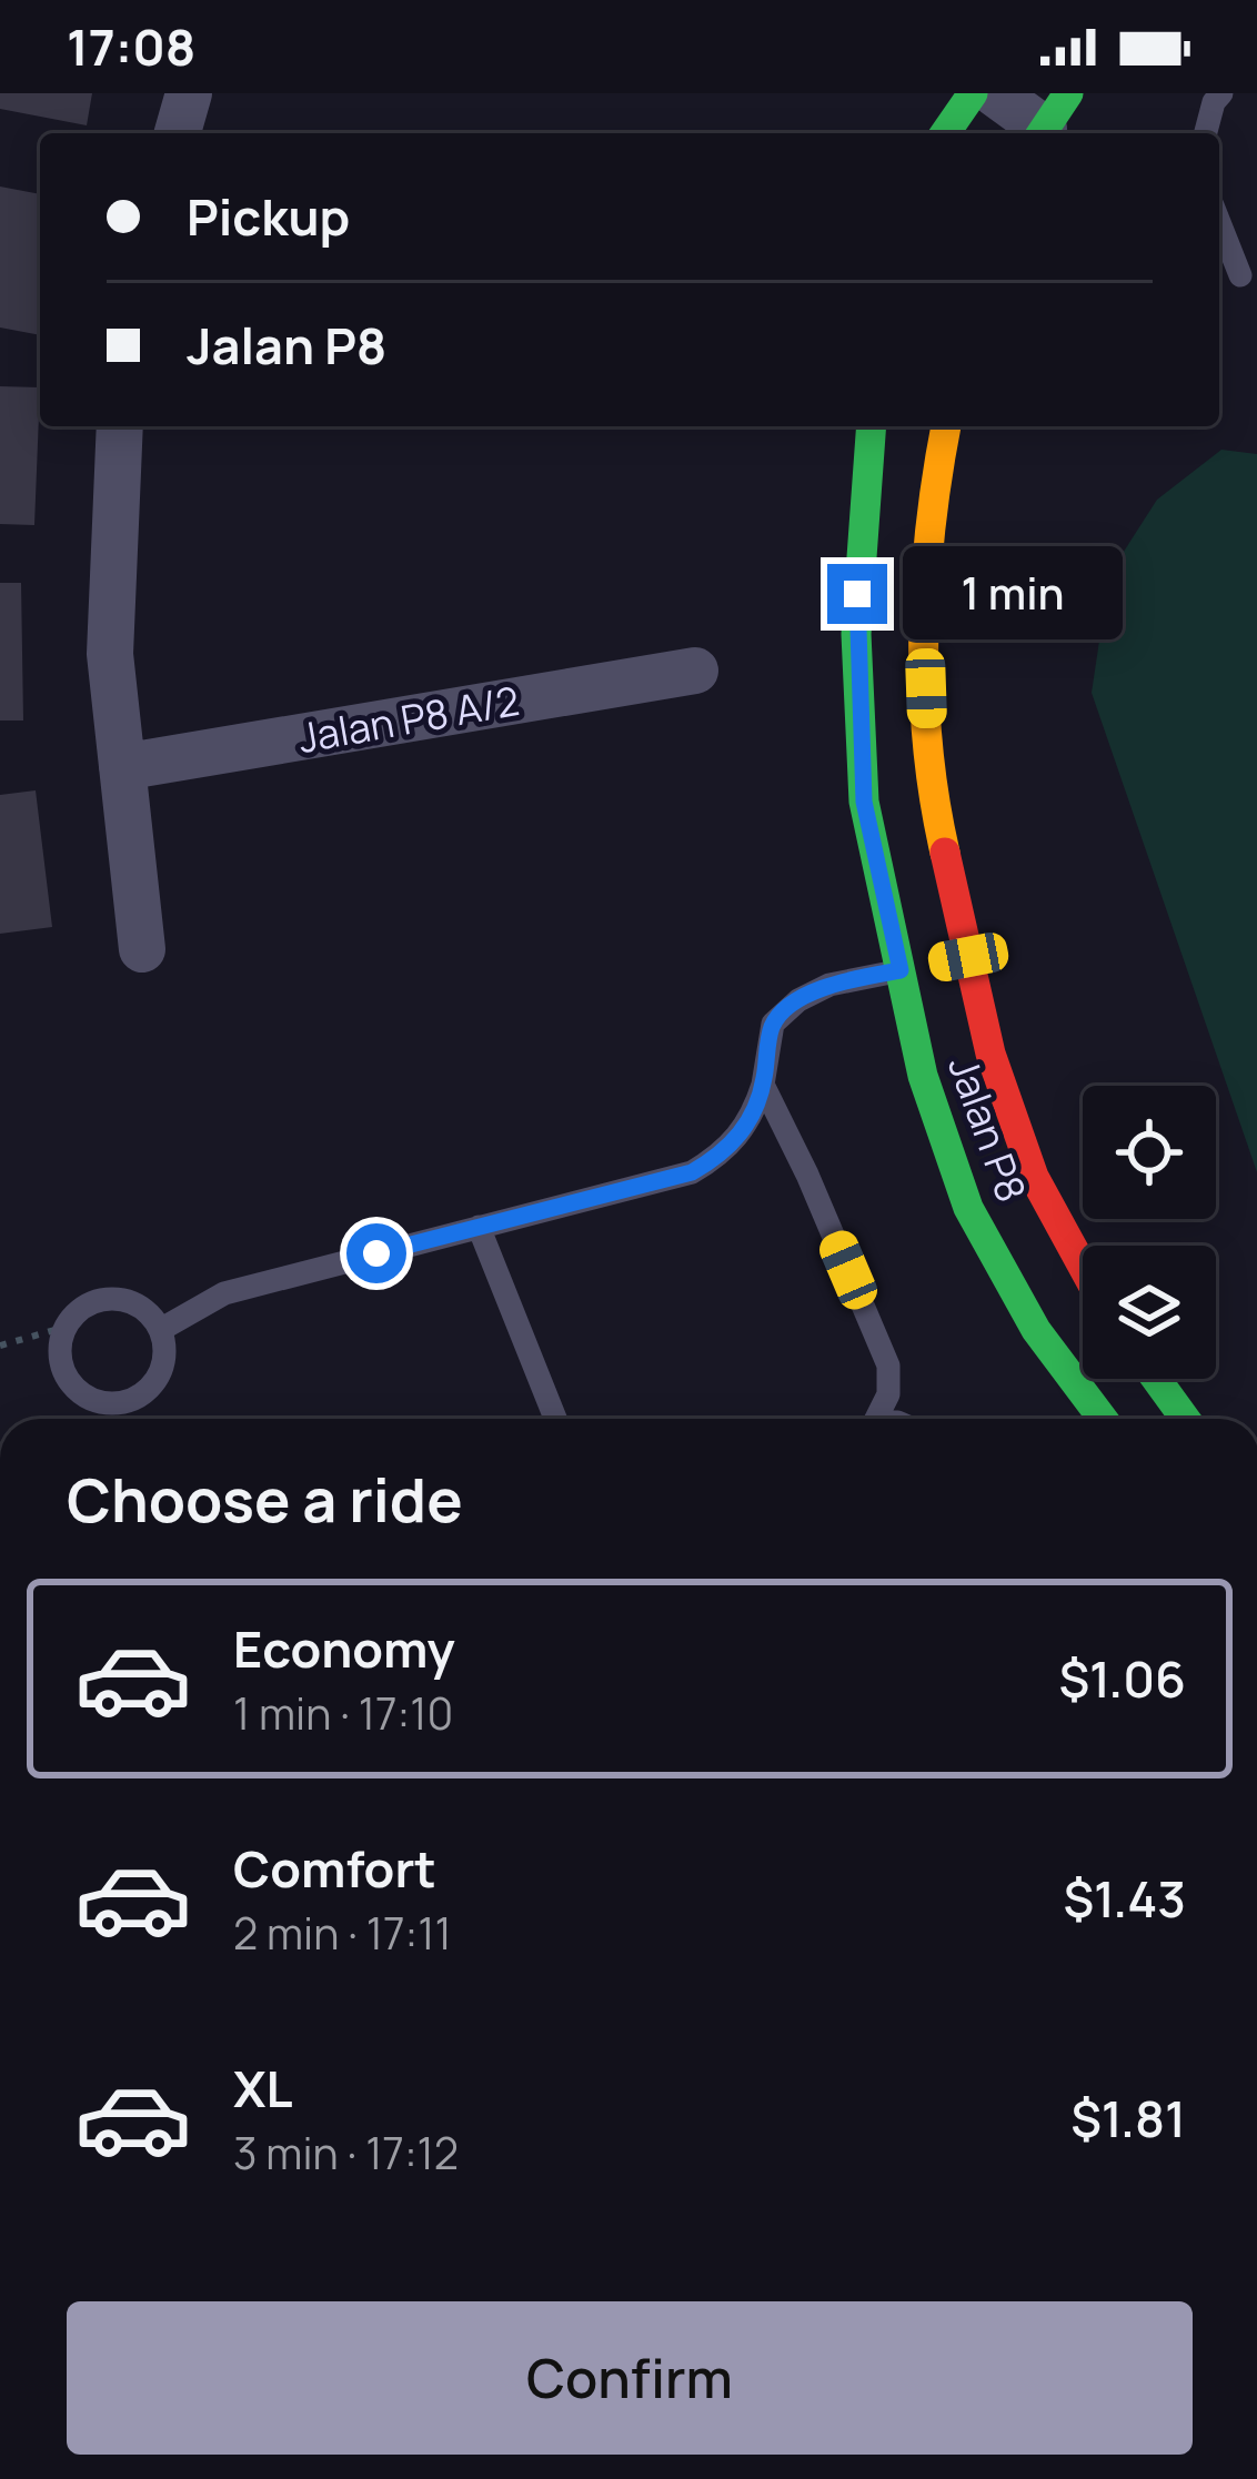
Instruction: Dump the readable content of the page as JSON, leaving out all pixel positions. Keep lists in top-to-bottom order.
{
  "streets": {
    "street": ["Jalan P8 A/2", "Jalan P8"]
  },
  "page": {
    "status": "17:08",
    "banner": ["Pickup", "Jalan P8"],
    "bubble": "1 min",
    "heading": "Choose a ride",
    "list": [
      {
        "name": "Economy",
        "note": "1 min · 17:10",
        "value": "$1.06"
      },
      {
        "name": "Comfort",
        "note": "2 min · 17:11",
        "value": "$1.43"
      },
      {
        "name": "XL",
        "note": "3 min · 17:12",
        "value": "$1.81"
      }
    ],
    "buttons": "Confirm"
  }
}
